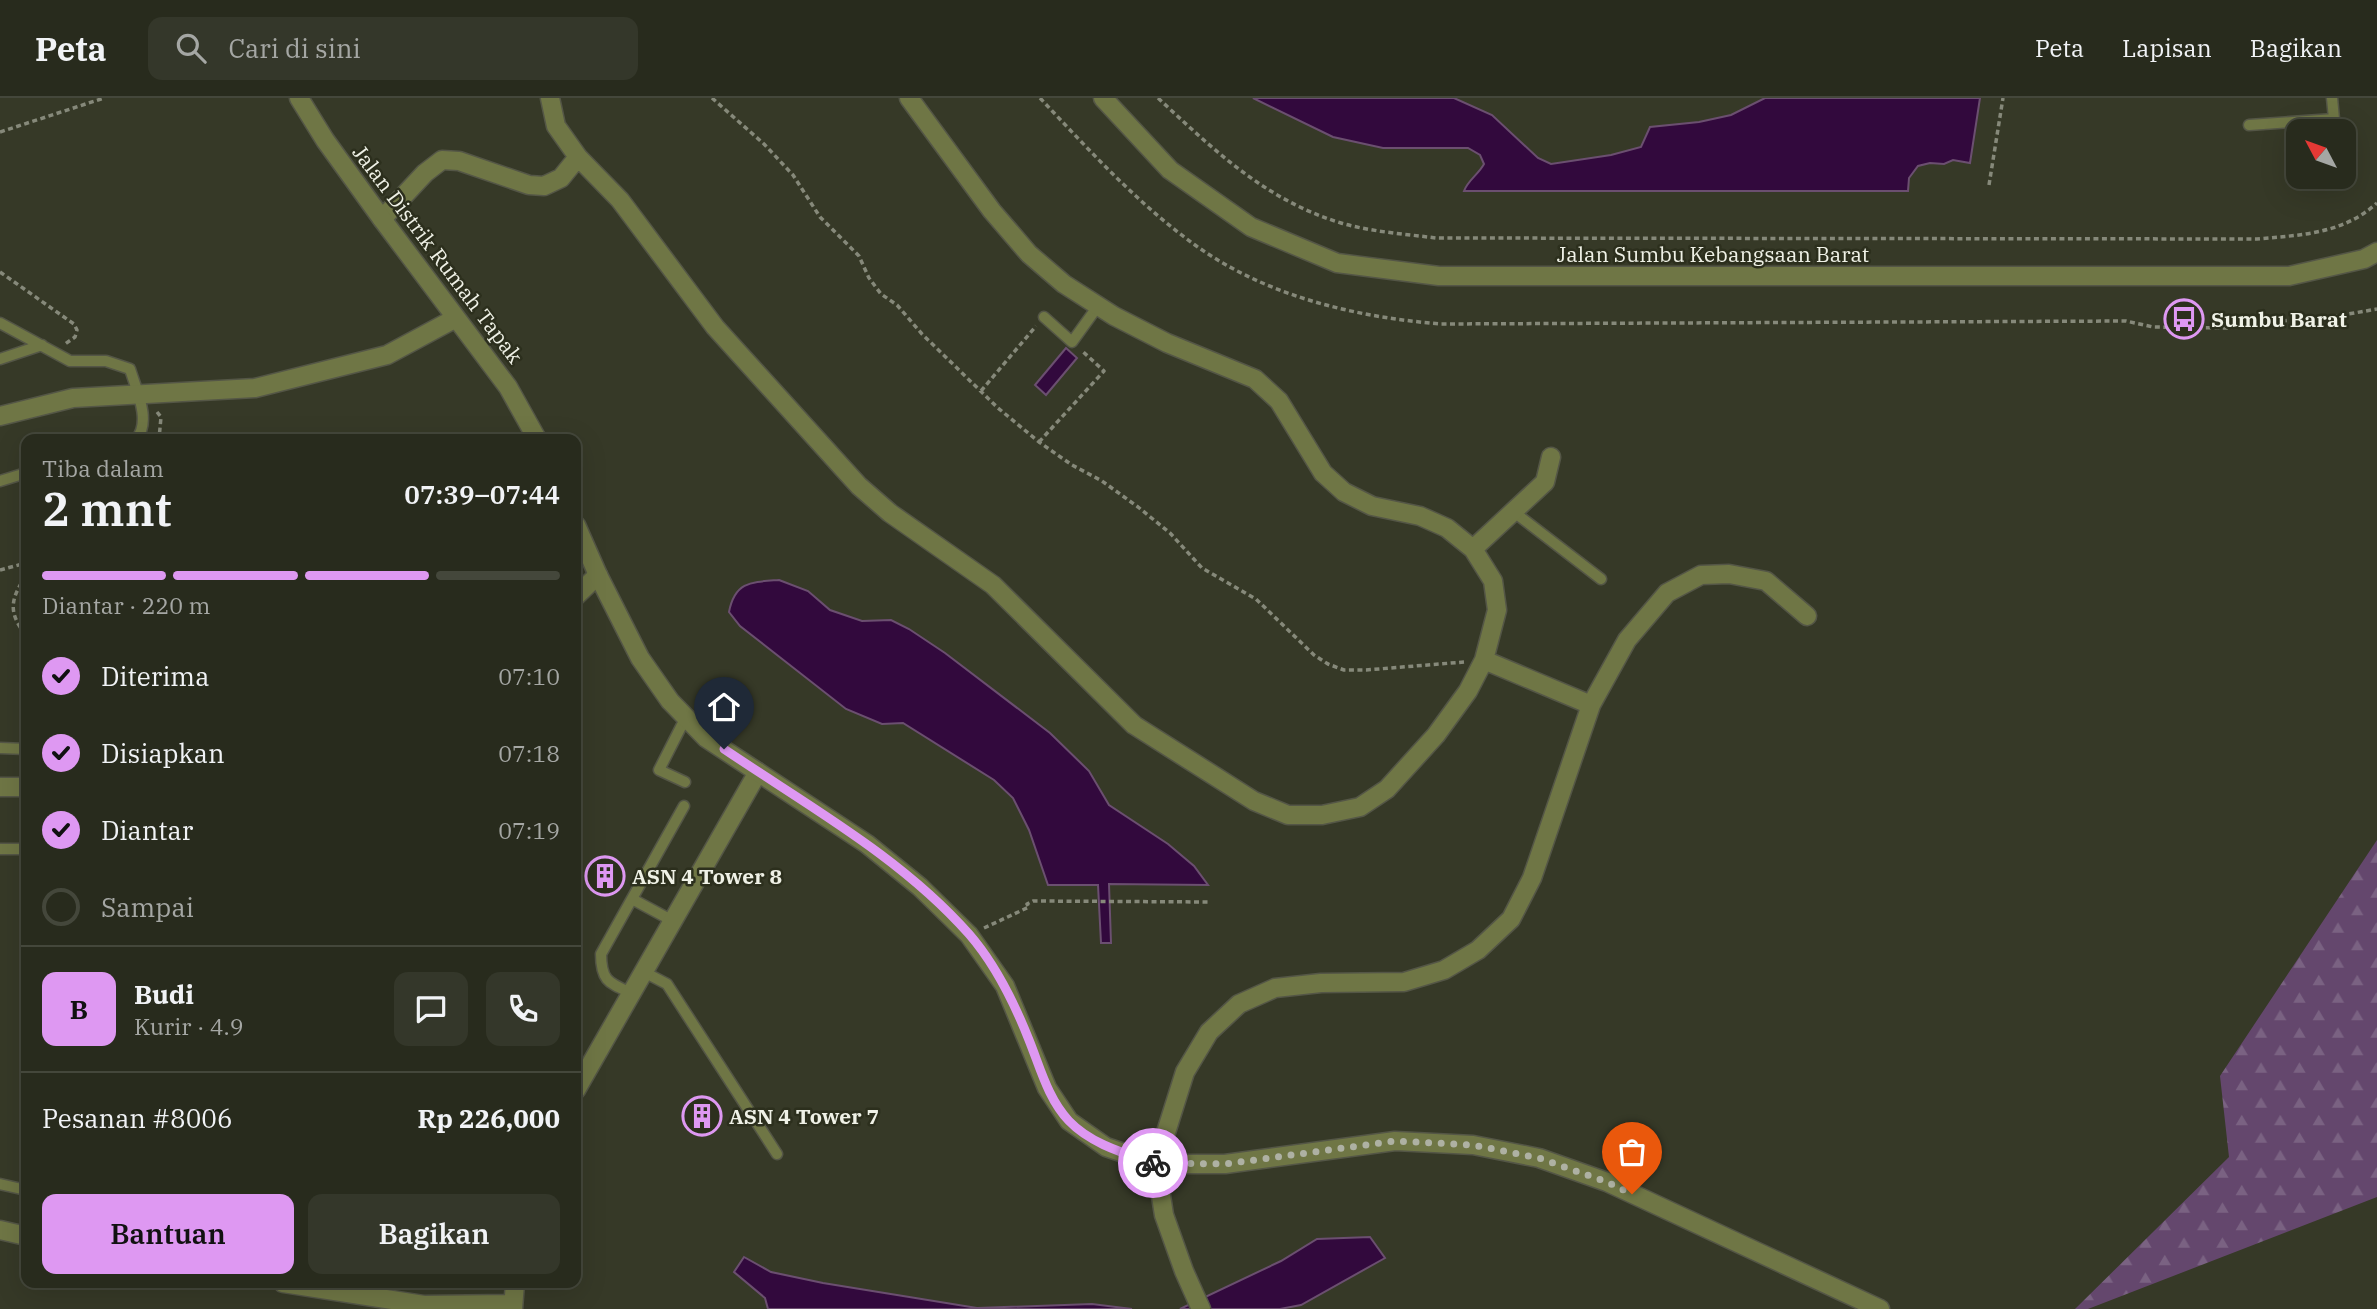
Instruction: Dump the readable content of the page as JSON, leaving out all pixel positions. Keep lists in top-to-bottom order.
{
  "streets": {
    "street": ["Jalan Distrik Rumah Tapak", "Jalan Sumbu Kebangsaan Barat"]
  },
  "places": {
    "bus stop": ["Sumbu Barat"],
    "building": ["ASN 4 Tower 8", "ASN 4 Tower 7"]
  },
  "north": "top left",
  "page": {
    "header": "Peta",
    "search": "Cari di sini",
    "nav": ["Peta", "Lapisan", "Bagikan"],
    "heading": ["2 mnt", "Tiba dalam", "07:39–07:44"],
    "panel": [
      "Budi",
      "Kurir · 4.9",
      "Pesanan #8006",
      "Rp 226,000"
    ],
    "bar": "Diantar · 220 m",
    "list": [
      ["Diterima", "07:10"],
      ["Disiapkan", "07:18"],
      ["Diantar", "07:19"],
      "Sampai"
    ],
    "round": "B",
    "buttons": ["Bantuan", "Bagikan"]
  }
}
